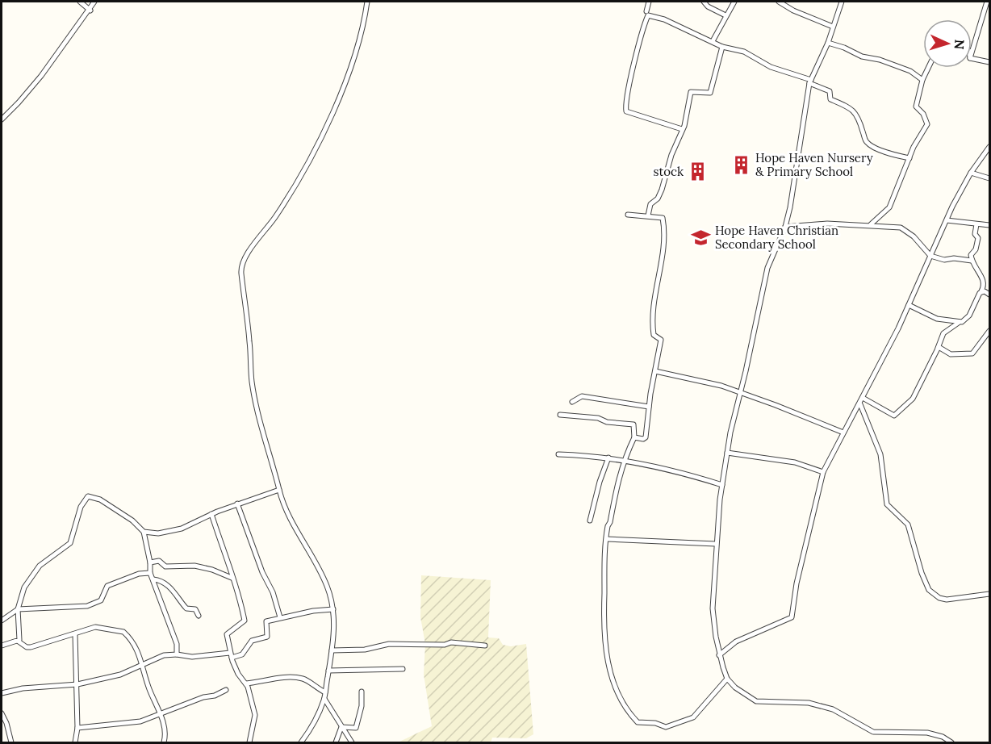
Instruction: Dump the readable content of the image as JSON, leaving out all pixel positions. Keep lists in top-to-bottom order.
{
  "places": {
    "building": ["Hope Haven Nursery & Primary School", "stock"],
    "school or university": ["Hope Haven Christian Secondary School"]
  },
  "north": "right"
}
